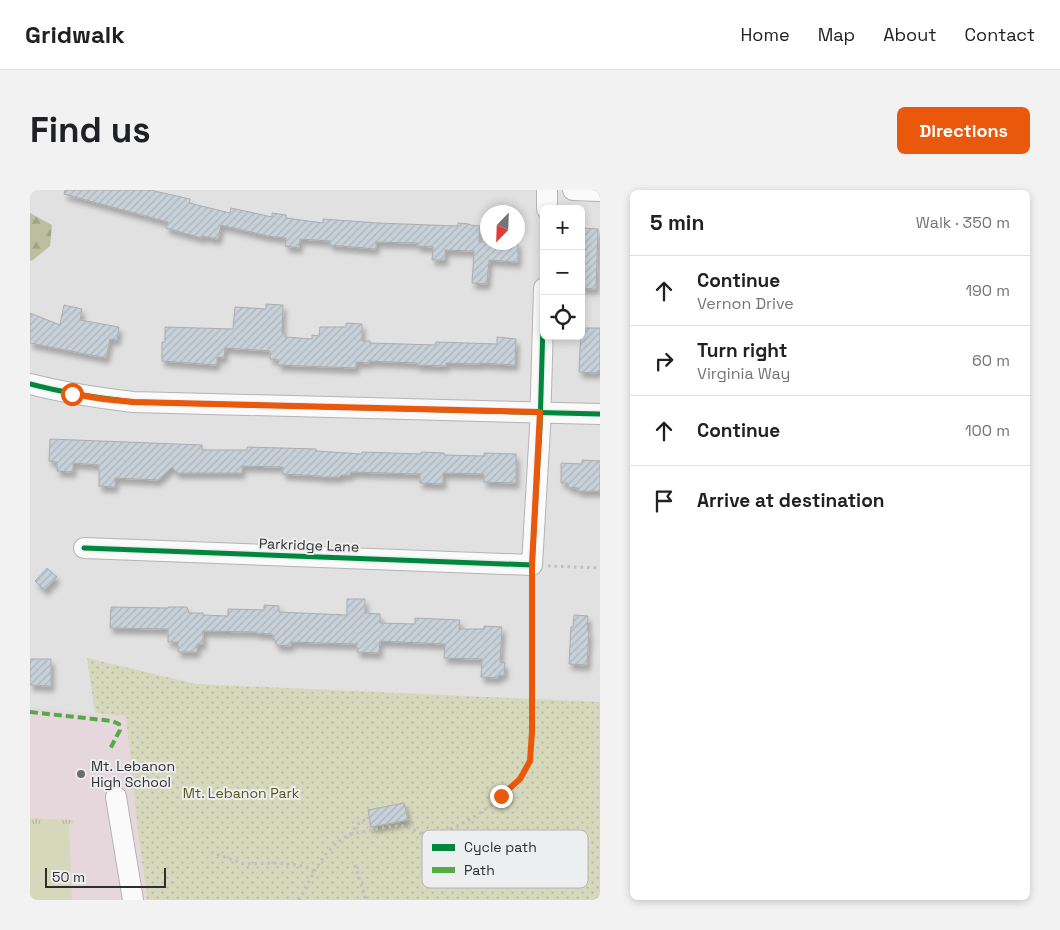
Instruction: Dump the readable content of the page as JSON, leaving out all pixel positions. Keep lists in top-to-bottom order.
{
  "streets": {
    "street": ["Parkridge Lane"]
  },
  "parks": ["Mt. Lebanon Park"],
  "places": ["Mt. Lebanon High School"],
  "legend": ["Cycle path", "Path"],
  "scale_bar": "50 m",
  "north": "bottom left",
  "page": {
    "header": "Gridwalk",
    "nav": [
      "Home",
      "Map",
      "About",
      "Contact"
    ],
    "buttons": "Directions",
    "title": "Find us",
    "heading": ["5 min", "Walk · 350 m"],
    "map_buttons": ["+", "−"],
    "list": [
      ["Continue", "Vernon Drive", "190 m"],
      ["Turn right", "Virginia Way", "60 m"],
      ["Continue", "100 m"],
      "Arrive at destination"
    ],
    "scale": "50 m"
  }
}
